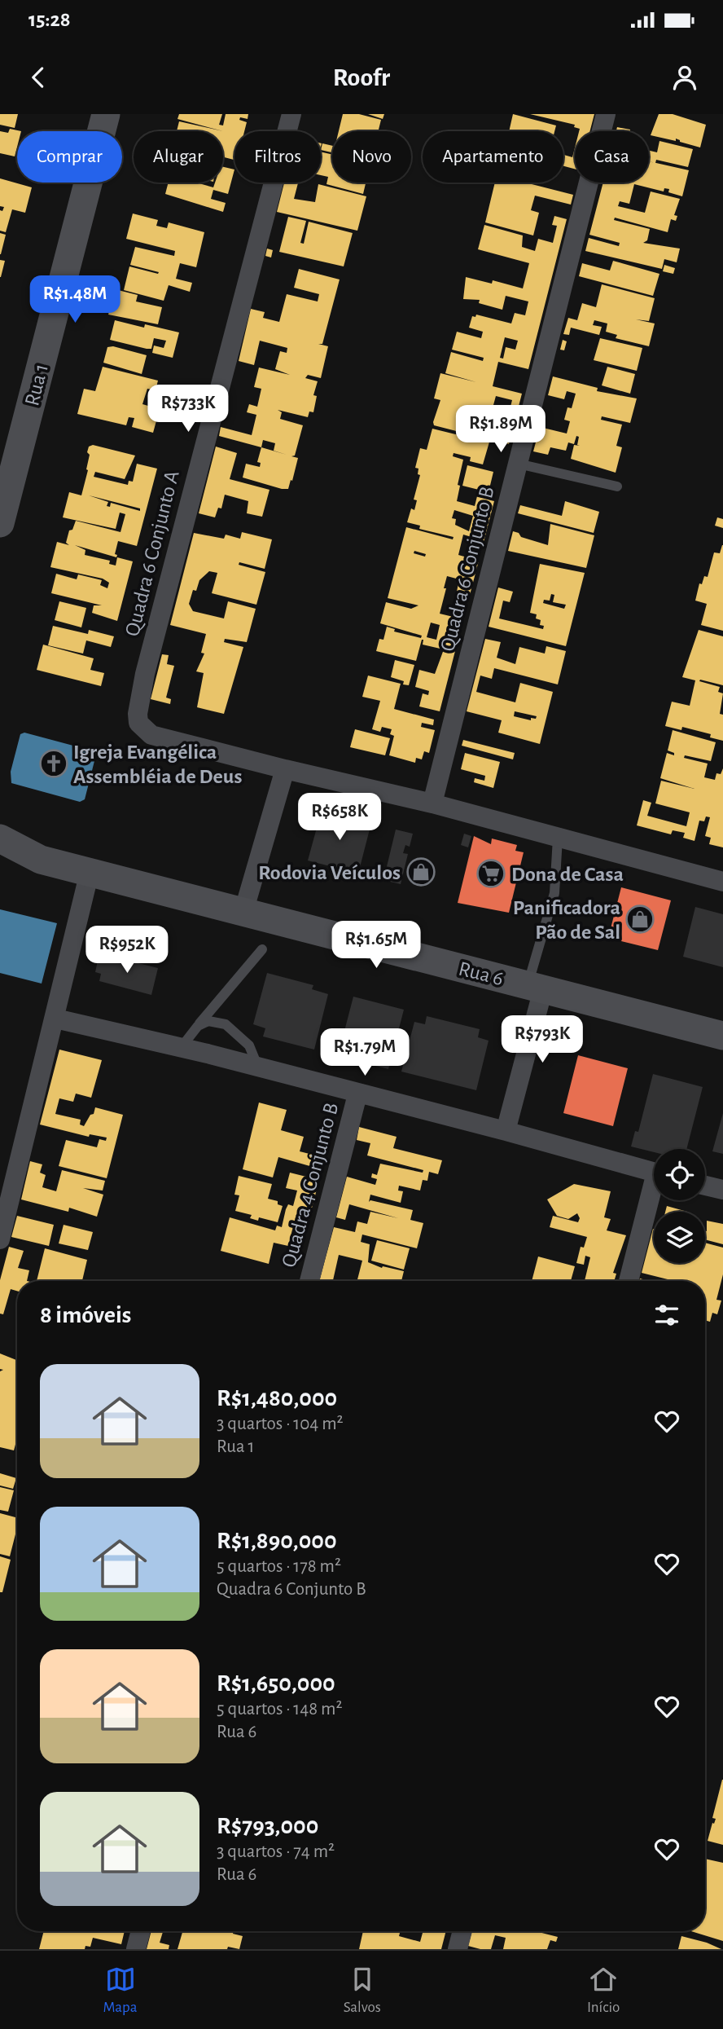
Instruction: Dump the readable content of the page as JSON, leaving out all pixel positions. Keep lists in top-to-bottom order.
{
  "streets": {
    "street": [
      "Rua 1",
      "Quadra 6 Conjunto A",
      "Quadra 6 Conjunto B",
      "Rua 6",
      "Quadra 4 Conjunto B"
    ]
  },
  "places": {
    "church": ["Igreja Evangélica Assembléia de Deus"],
    "shop": ["Rodovia Veículos", "Panificadora Pão de Sal"],
    "supermarket": ["Dona de Casa"]
  },
  "page": {
    "status": "15:28",
    "header": "Roofr",
    "chip": [
      "Comprar",
      "Alugar",
      "Filtros",
      "Novo",
      "Apartamento",
      "Casa"
    ],
    "price": [
      "R$1.48M",
      "R$733K",
      "R$1.89M",
      "R$658K",
      "R$1.65M",
      "R$952K",
      "R$793K",
      "R$1.79M"
    ],
    "heading": "8 imóveis",
    "list": [
      {
        "name": "R$1,480,000",
        "note": "3 quartos · 104 m² · Rua 1"
      },
      {
        "name": "R$1,890,000",
        "note": "5 quartos · 178 m² · Quadra 6 Conjunto B"
      },
      {
        "name": "R$1,650,000",
        "note": "5 quartos · 148 m² · Rua 6"
      },
      {
        "name": "R$793,000",
        "note": "3 quartos · 74 m² · Rua 6"
      }
    ],
    "tabs": ["Mapa", "Salvos", "Início"]
  }
}
